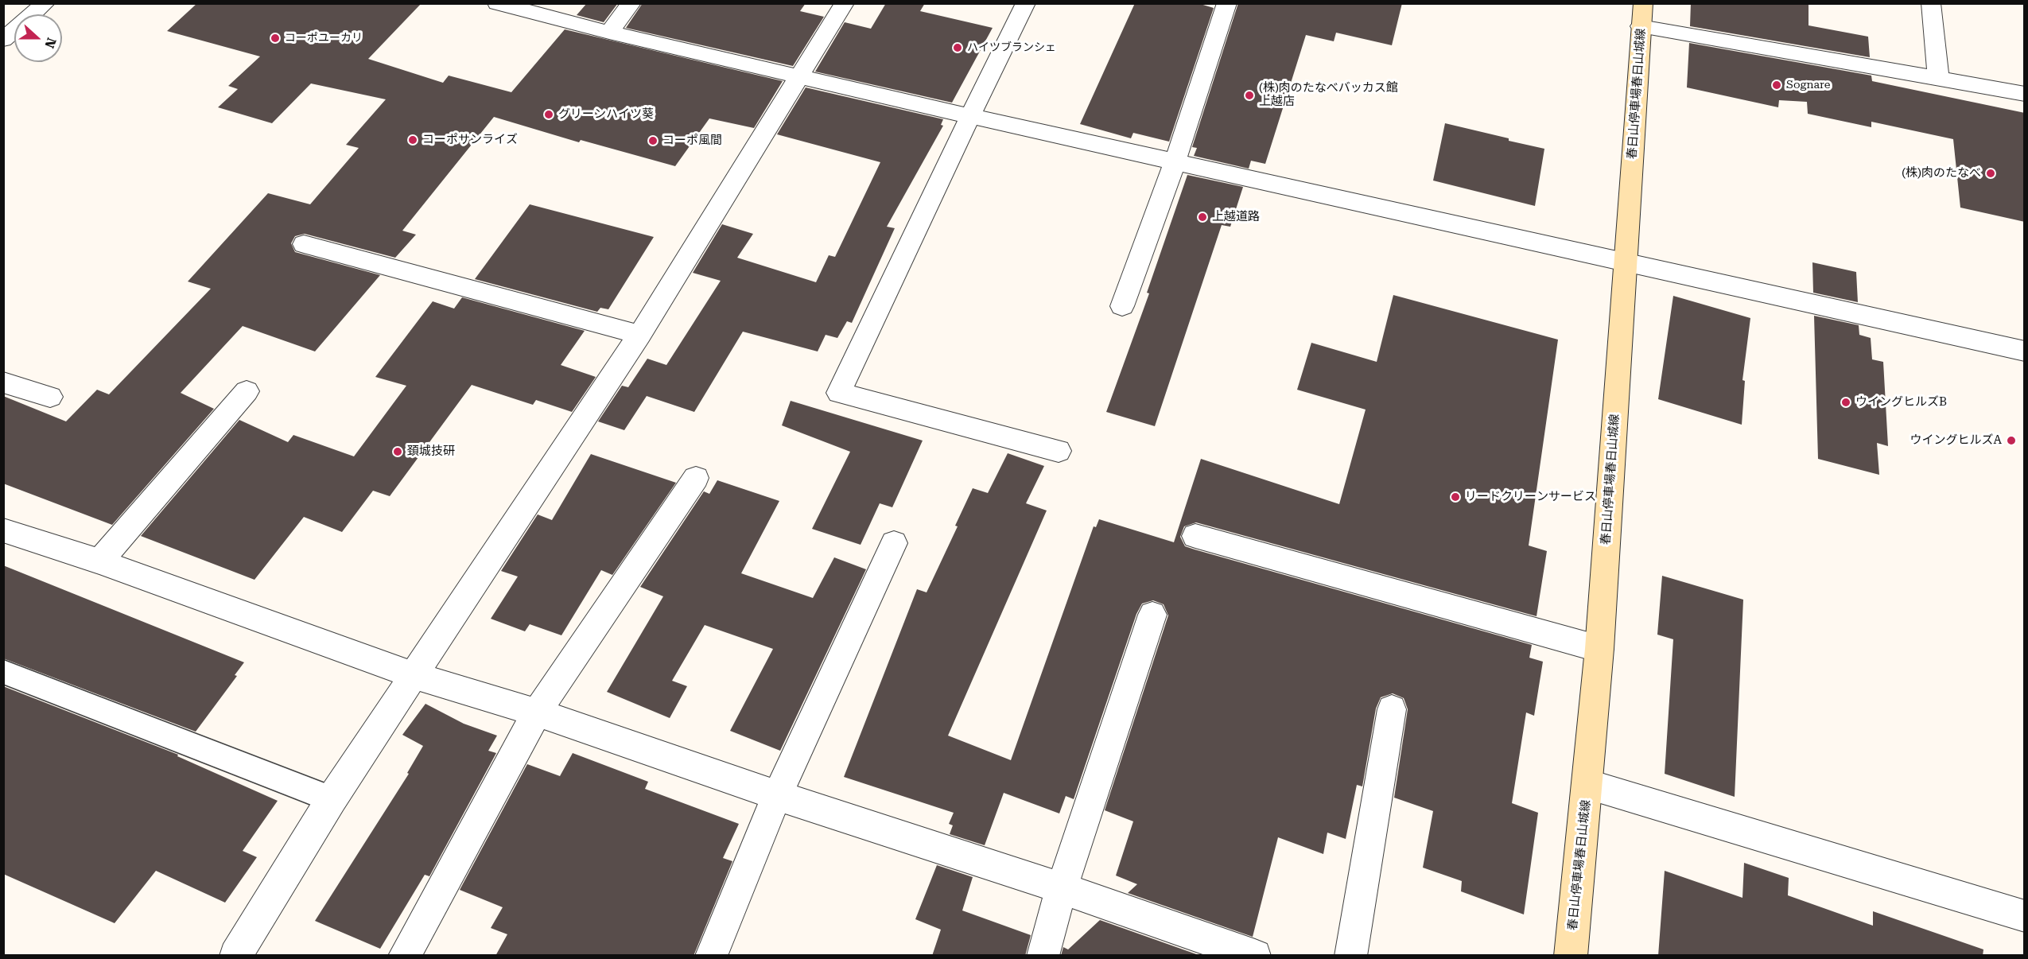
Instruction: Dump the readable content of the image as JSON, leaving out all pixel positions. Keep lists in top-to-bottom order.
{
  "streets": {
    "main road": ["春日山停車場春日山城線"]
  },
  "places": [
    "コーポユーカリ",
    "ハイツブランシェ",
    "Sognare",
    "(株)肉のたなべバッカス館 上越店",
    "グリーンハイツ葵",
    "コーポサンライズ",
    "コーポ風間",
    "(株)肉のたなべ",
    "上越道路",
    "ウイングヒルズB",
    "ウイングヒルズA",
    "頚城技研",
    "リードクリーンサービス"
  ],
  "north": "right"
}
